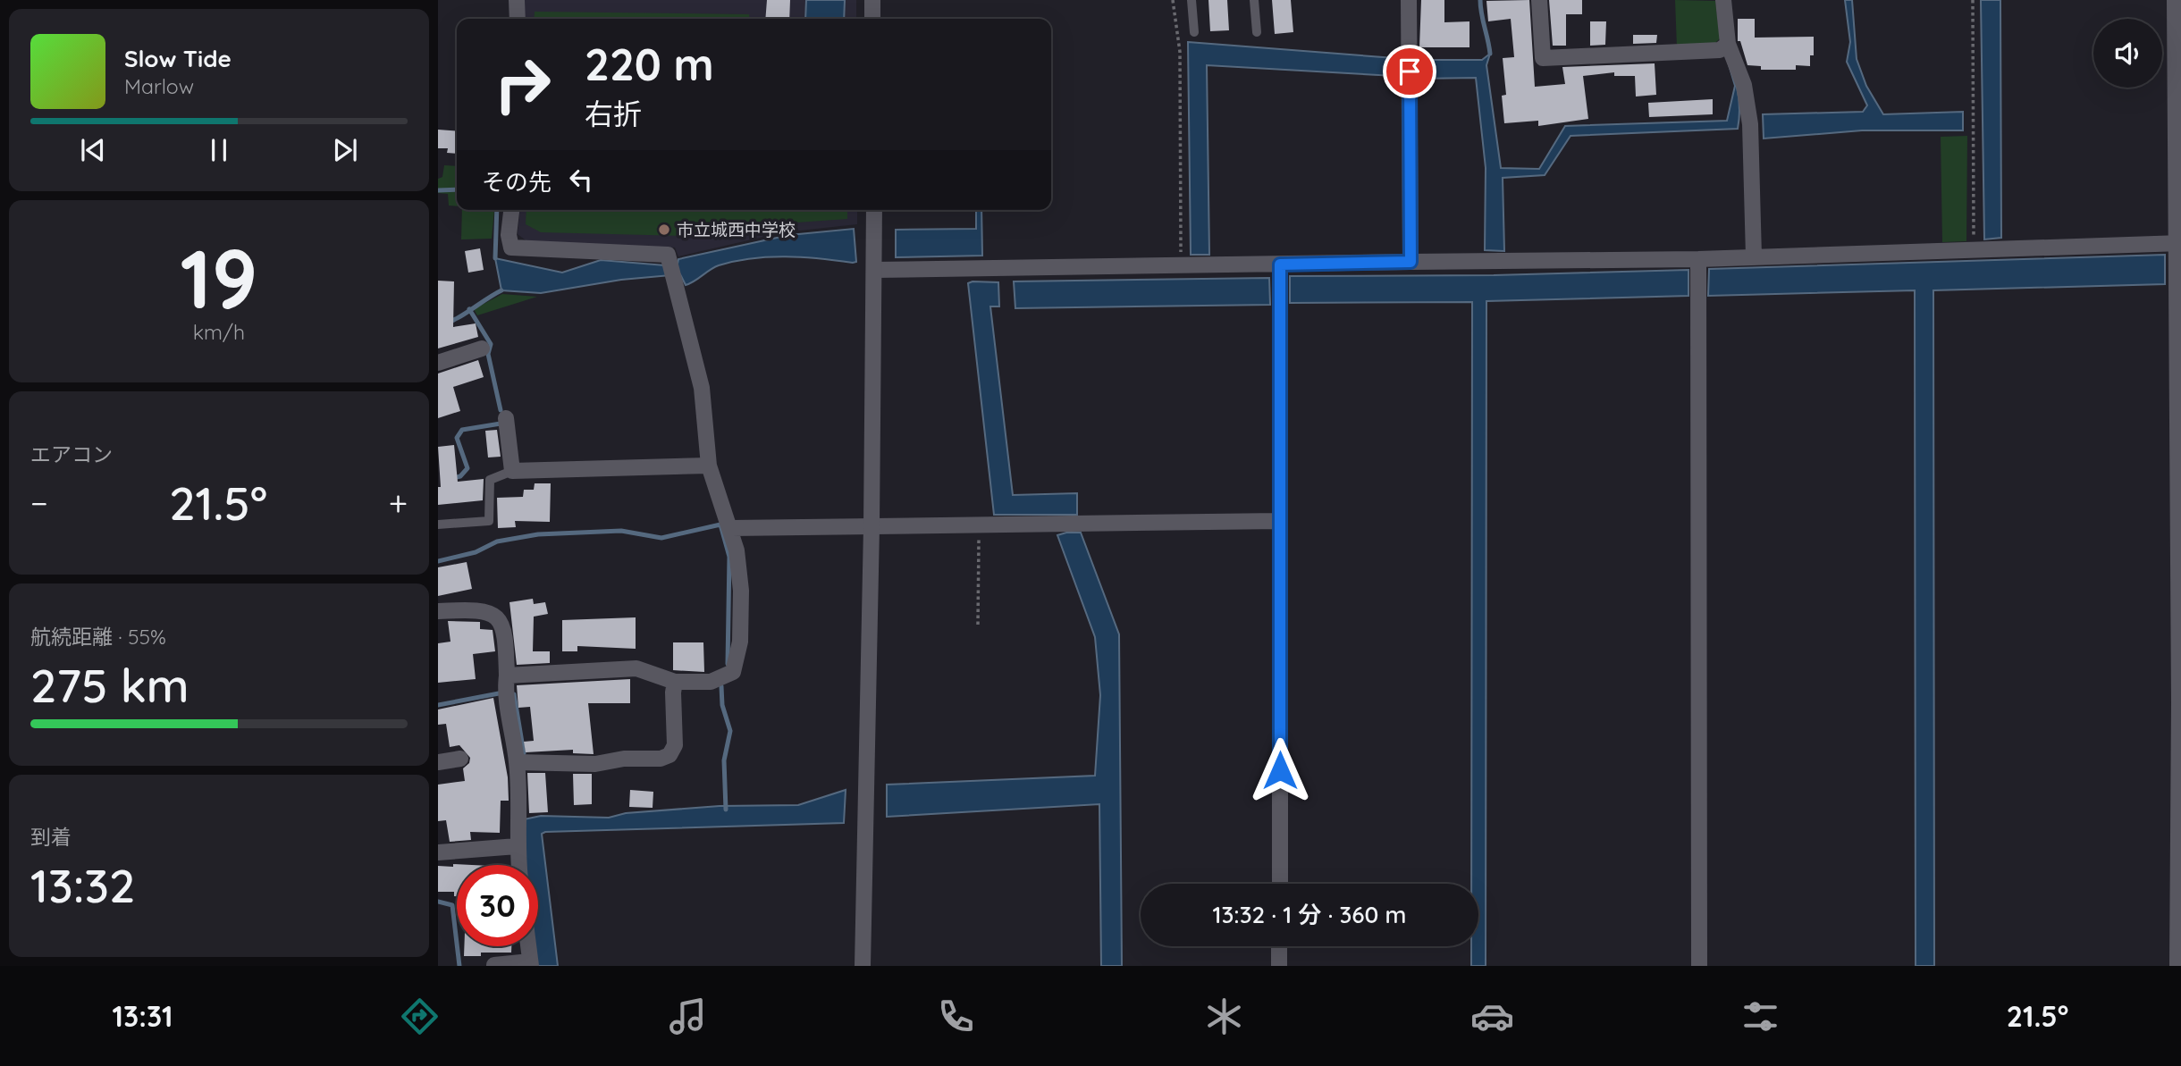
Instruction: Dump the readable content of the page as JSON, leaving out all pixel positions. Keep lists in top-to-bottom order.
{
  "places": ["市立城西中学校"],
  "page": {
    "turn": ["220 m", "右折"],
    "song": ["Slow Tide", "Marlow"],
    "then": "その先",
    "tile": [
      ["19", "km/h"],
      "エアコン",
      ["航続距離 · 55%", "275 km"],
      ["到着", "13:32"]
    ],
    "heat": ["−", "21.5°", "+"],
    "limit": "30",
    "trip": "13:32 · 1 分 · 360 m",
    "tabs": ["13:31", "21.5°"]
  }
}
